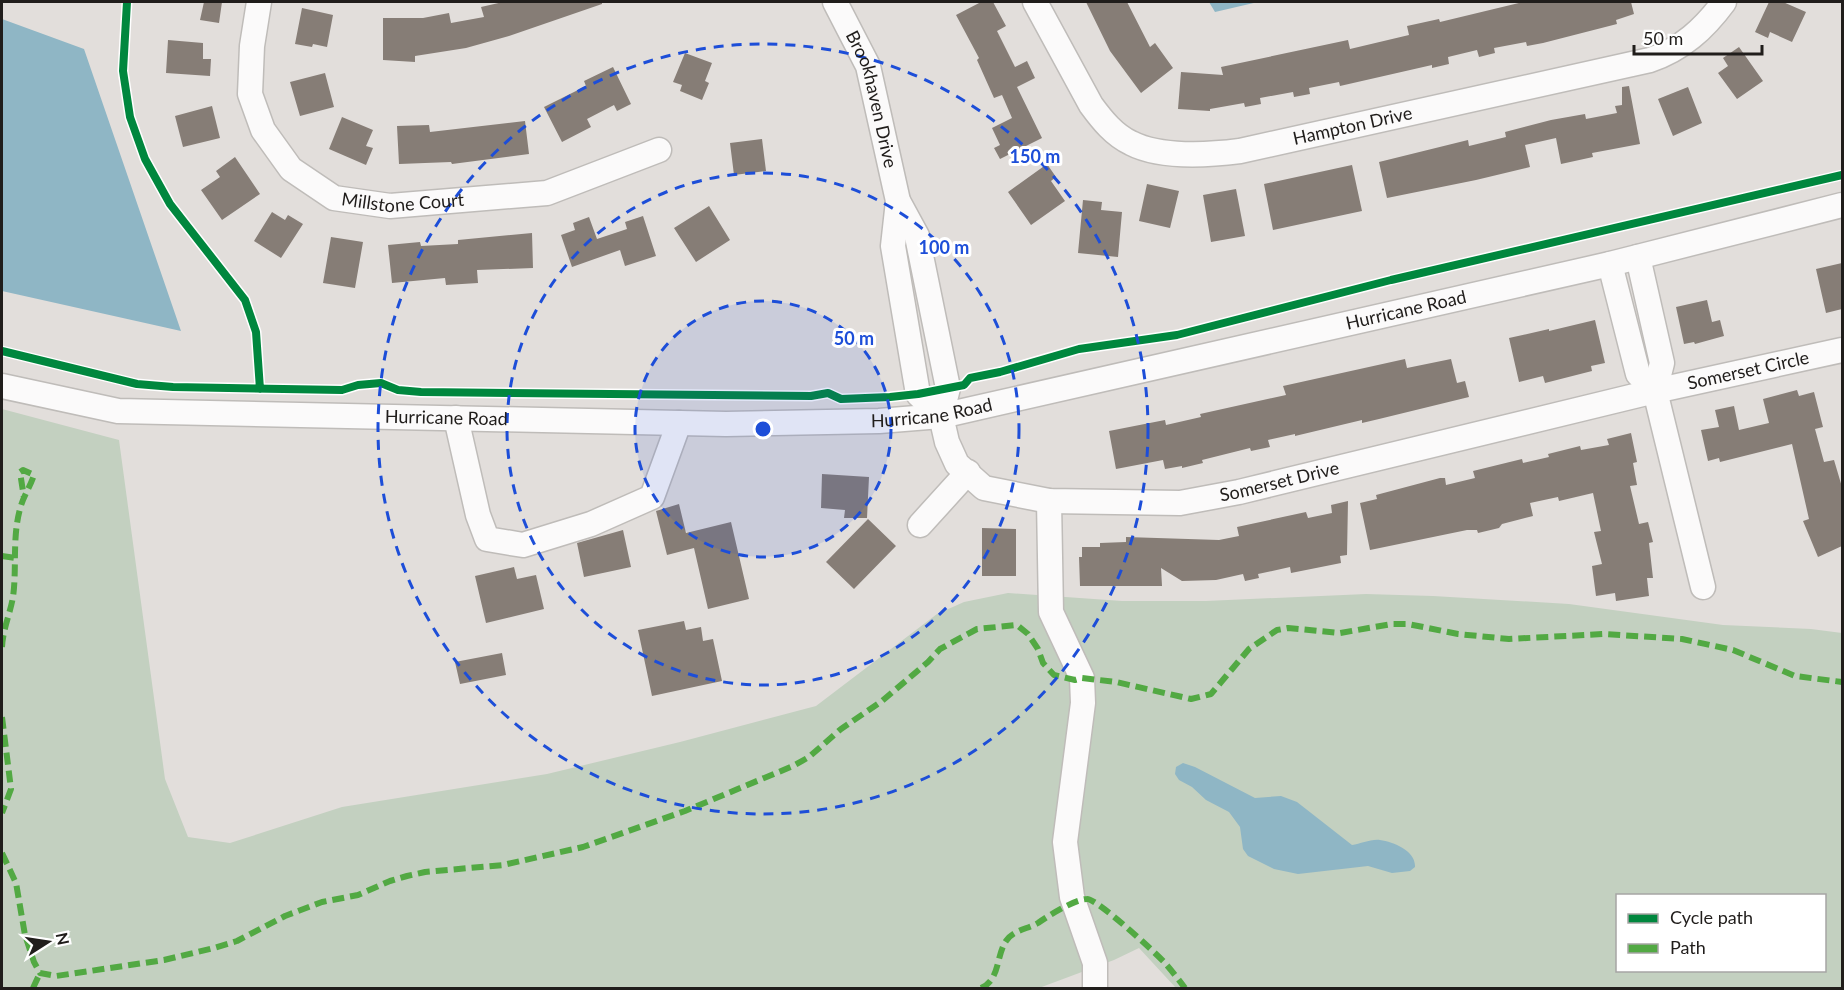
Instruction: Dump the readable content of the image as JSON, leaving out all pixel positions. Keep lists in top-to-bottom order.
{
  "streets": {
    "street": [
      "Brookhaven Drive",
      "Hampton Drive",
      "Millstone Court",
      "Hurricane Road",
      "Somerset Circle",
      "Somerset Drive"
    ]
  },
  "crossings": [
    ["Brookhaven Drive", "Hurricane Road"],
    ["Brookhaven Drive", "Somerset Drive"],
    ["Hurricane Road", "Somerset Drive"],
    ["Somerset Circle", "Somerset Drive"]
  ],
  "legend": ["Cycle path", "Path"],
  "scale_bar": "50 m",
  "north": "right",
  "rings": ["150 m", "100 m", "50 m"]
}
